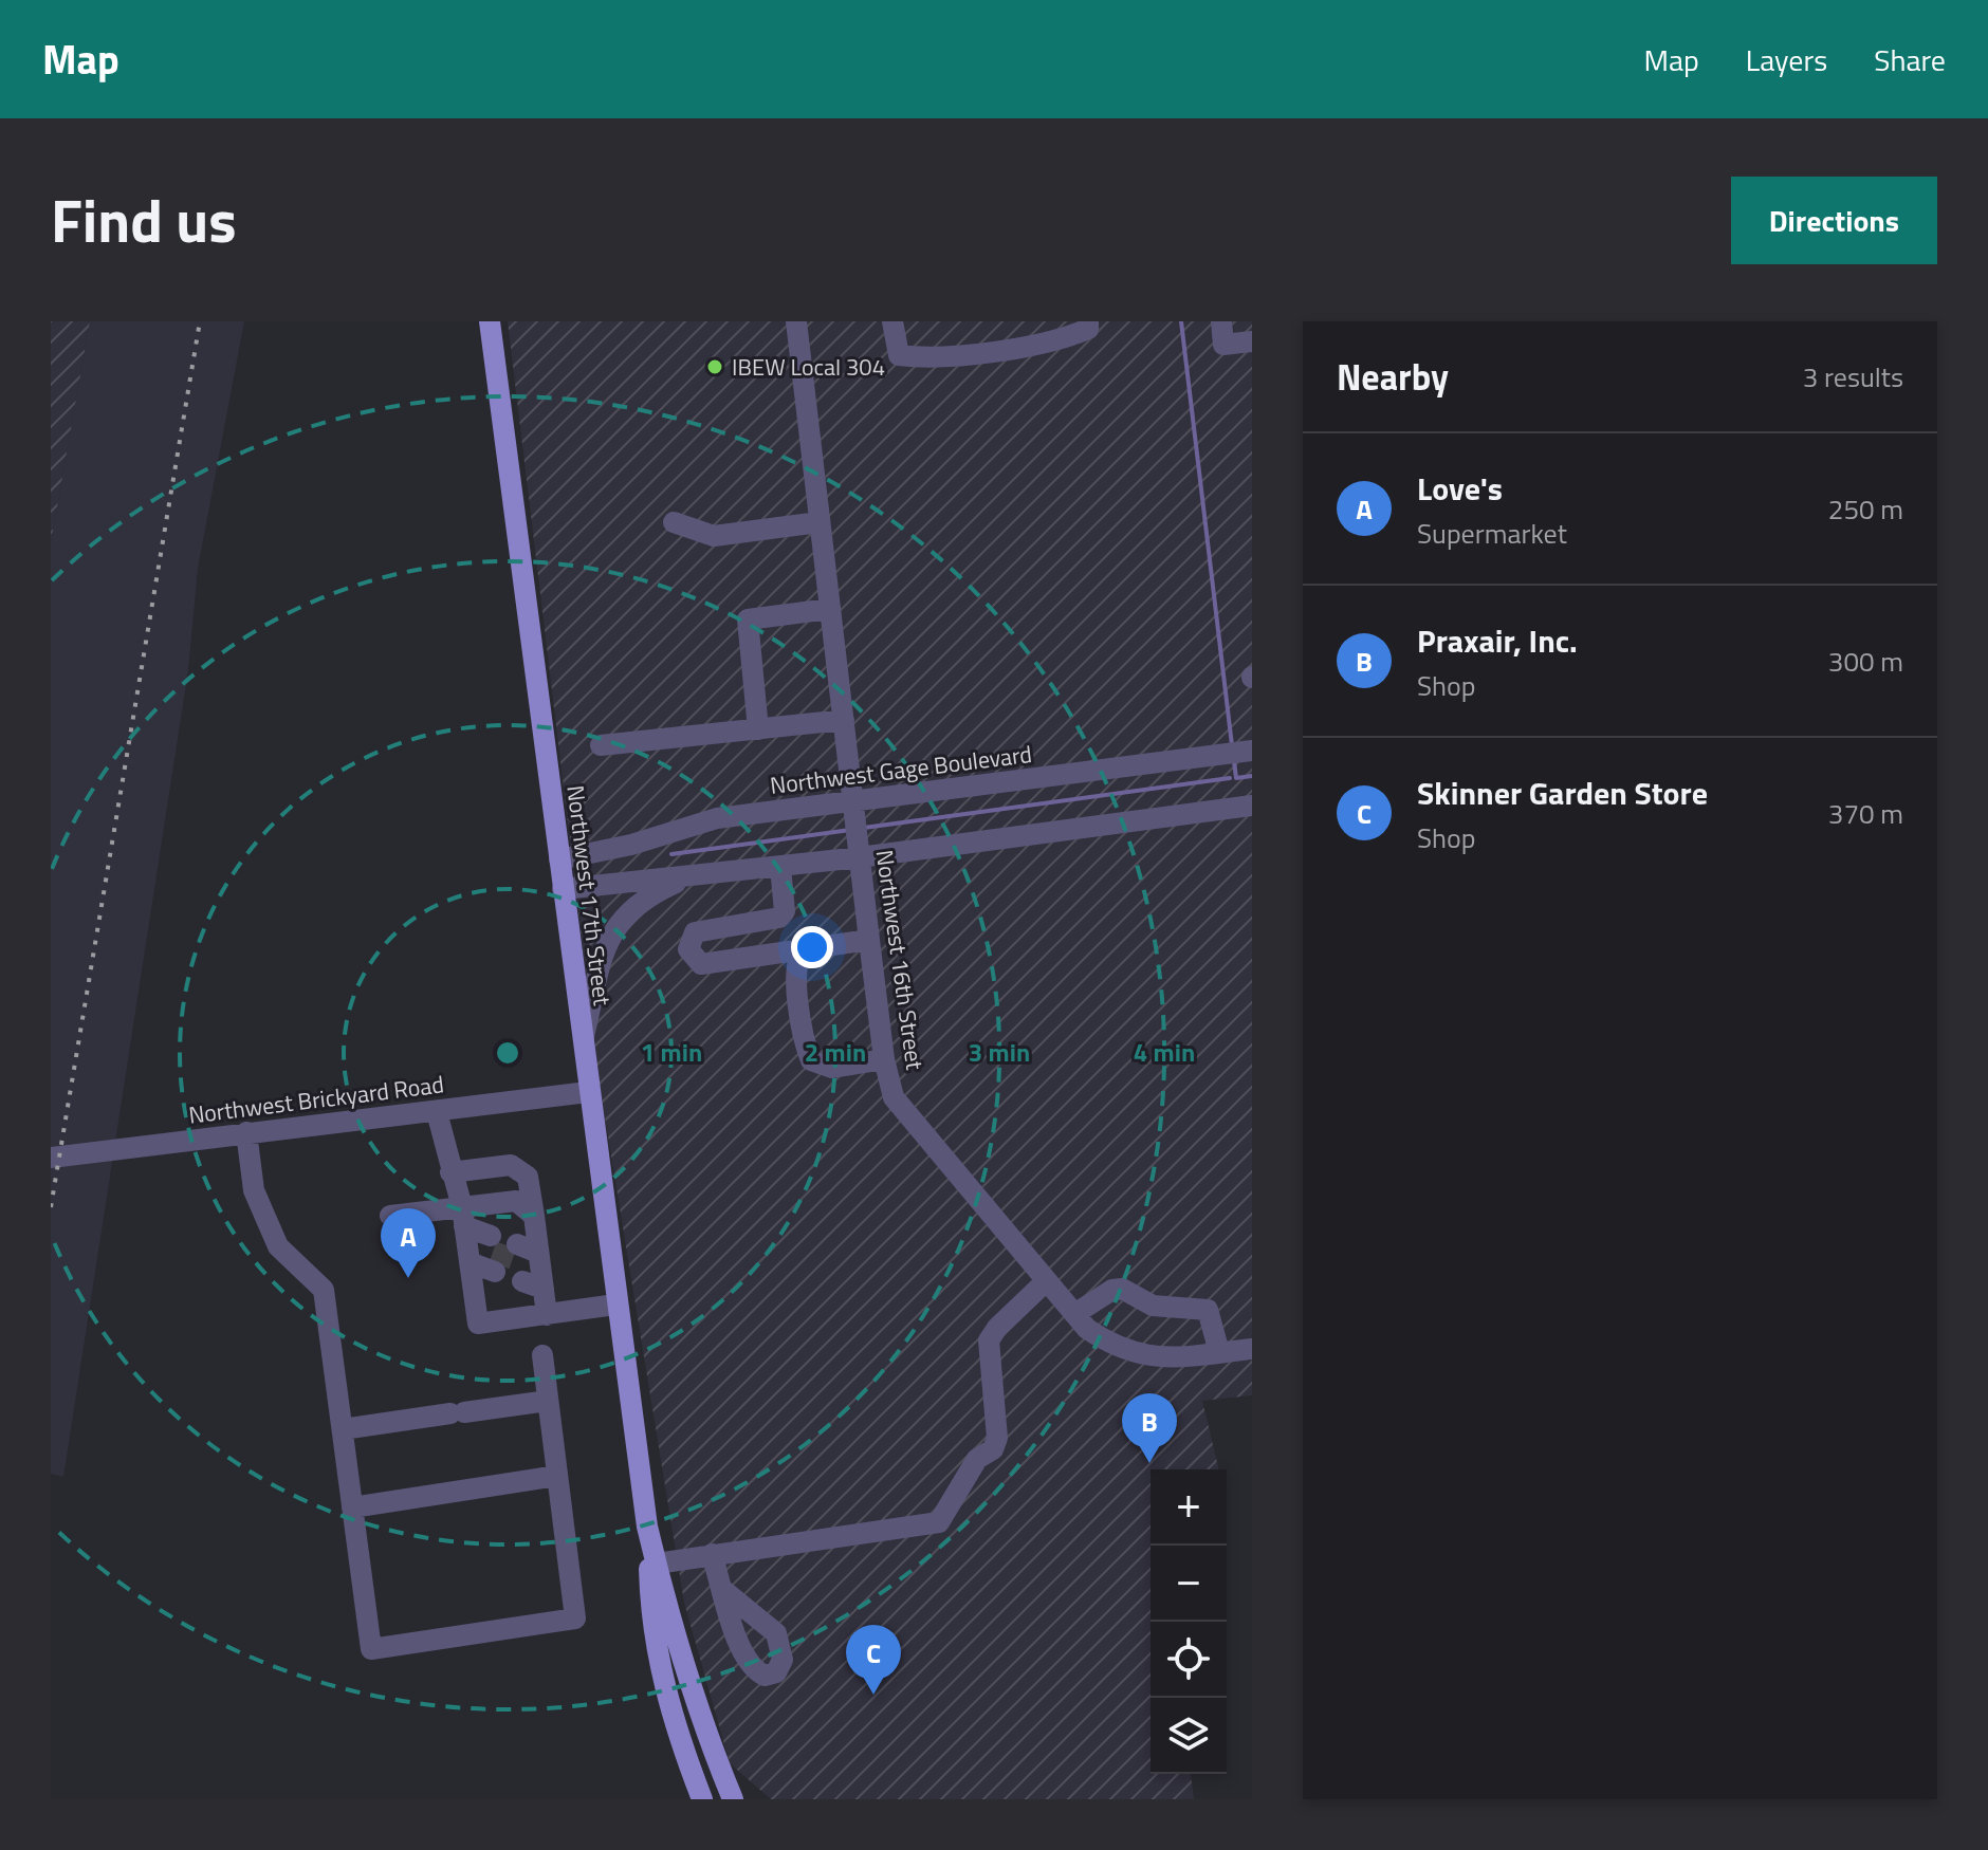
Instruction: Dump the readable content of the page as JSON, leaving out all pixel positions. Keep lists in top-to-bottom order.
{
  "streets": {
    "main road": ["Northwest 17th Street"],
    "street": ["Northwest Gage Boulevard", "Northwest 16th Street", "Northwest Brickyard Road"]
  },
  "crossings": [
    ["Northwest Gage Boulevard", "Northwest 17th Street"],
    ["Northwest Gage Boulevard", "Northwest 16th Street"],
    ["Northwest 17th Street", "Northwest Brickyard Road"]
  ],
  "places": ["IBEW Local 304"],
  "page": {
    "header": "Map",
    "nav": ["Map", "Layers", "Share"],
    "title": "Find us",
    "buttons": "Directions",
    "heading": ["Nearby", "3 results"],
    "list": [
      {
        "mark": "A",
        "name": "Love's",
        "note": "Supermarket",
        "value": "250 m"
      },
      {
        "mark": "B",
        "name": "Praxair, Inc.",
        "note": "Shop",
        "value": "300 m"
      },
      {
        "mark": "C",
        "name": "Skinner Garden Store",
        "note": "Shop",
        "value": "370 m"
      }
    ],
    "pins": ["A", "B", "C"],
    "map_buttons": ["+", "−"]
  },
  "rings": [
    "1 min",
    "2 min",
    "3 min",
    "4 min"
  ]
}
